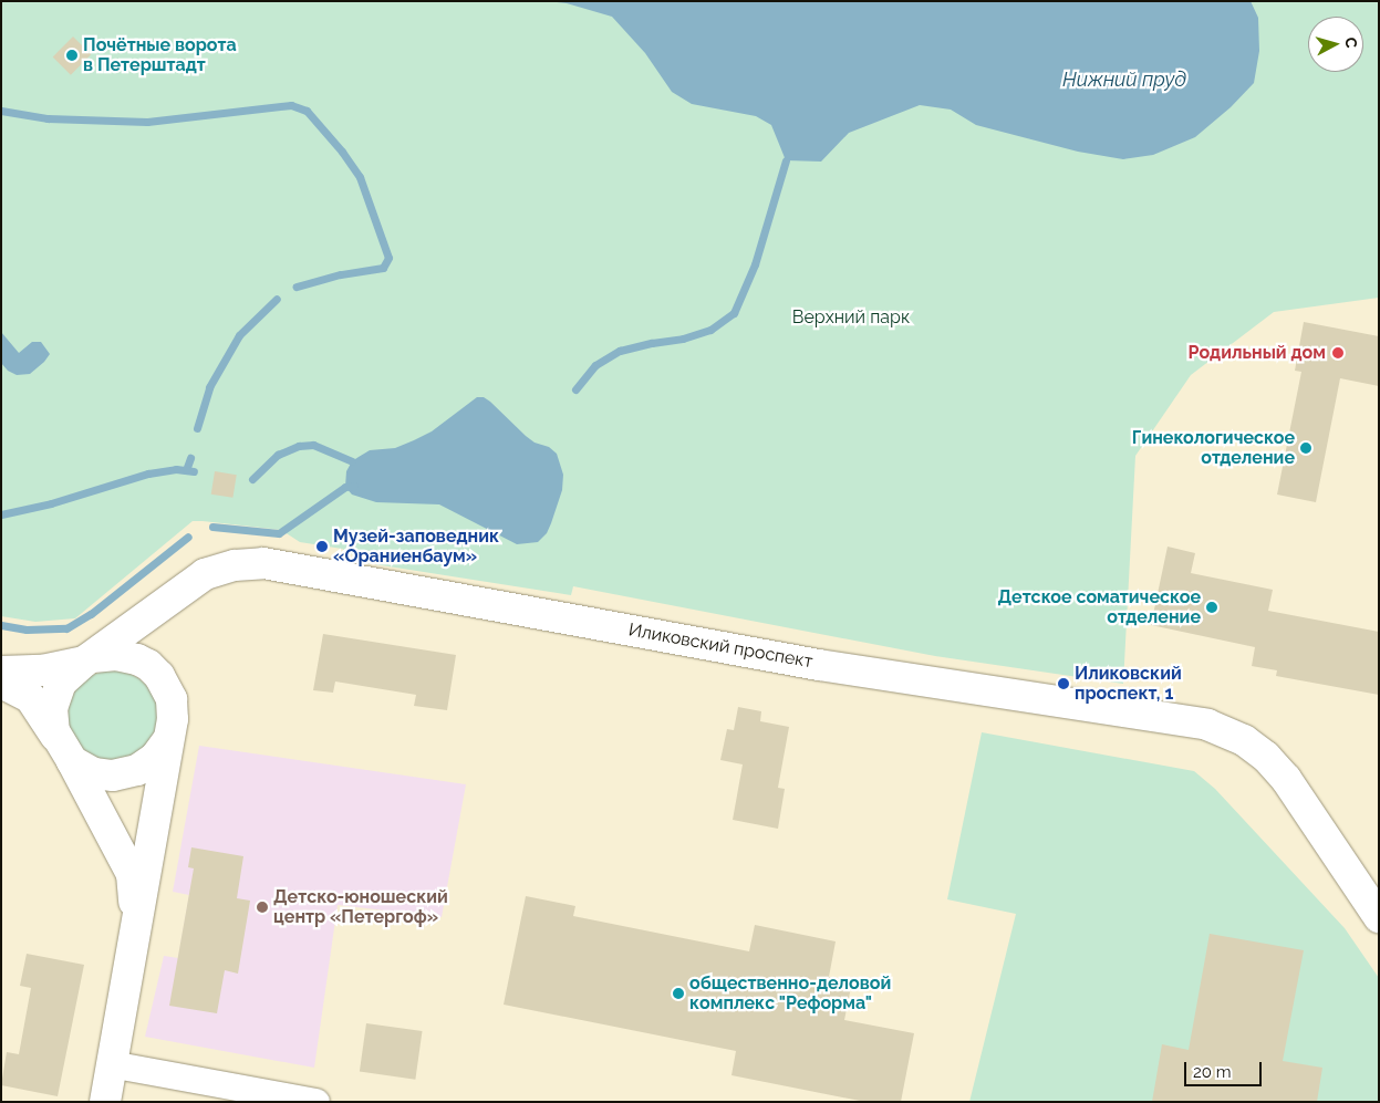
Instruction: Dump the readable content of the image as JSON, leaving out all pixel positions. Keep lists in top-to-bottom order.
{
  "streets": {
    "main road": ["Иликовский проспект"]
  },
  "water": ["Нижний пруд"],
  "parks": ["Верхний парк"],
  "places": [
    "Почётные ворота в Петерштадт",
    "Родильный дом",
    "Гинекологическое отделение",
    "Музей-заповедник «Ораниенбаум»",
    "Детское соматическое отделение",
    "Иликовский проспект, 1",
    "Детско-юношеский центр «Петергоф»",
    "oбщеcтвенно-деловoй кoмплeкc \"Peфoрма\""
  ],
  "scale_bar": "20 m",
  "north": "right"
}
